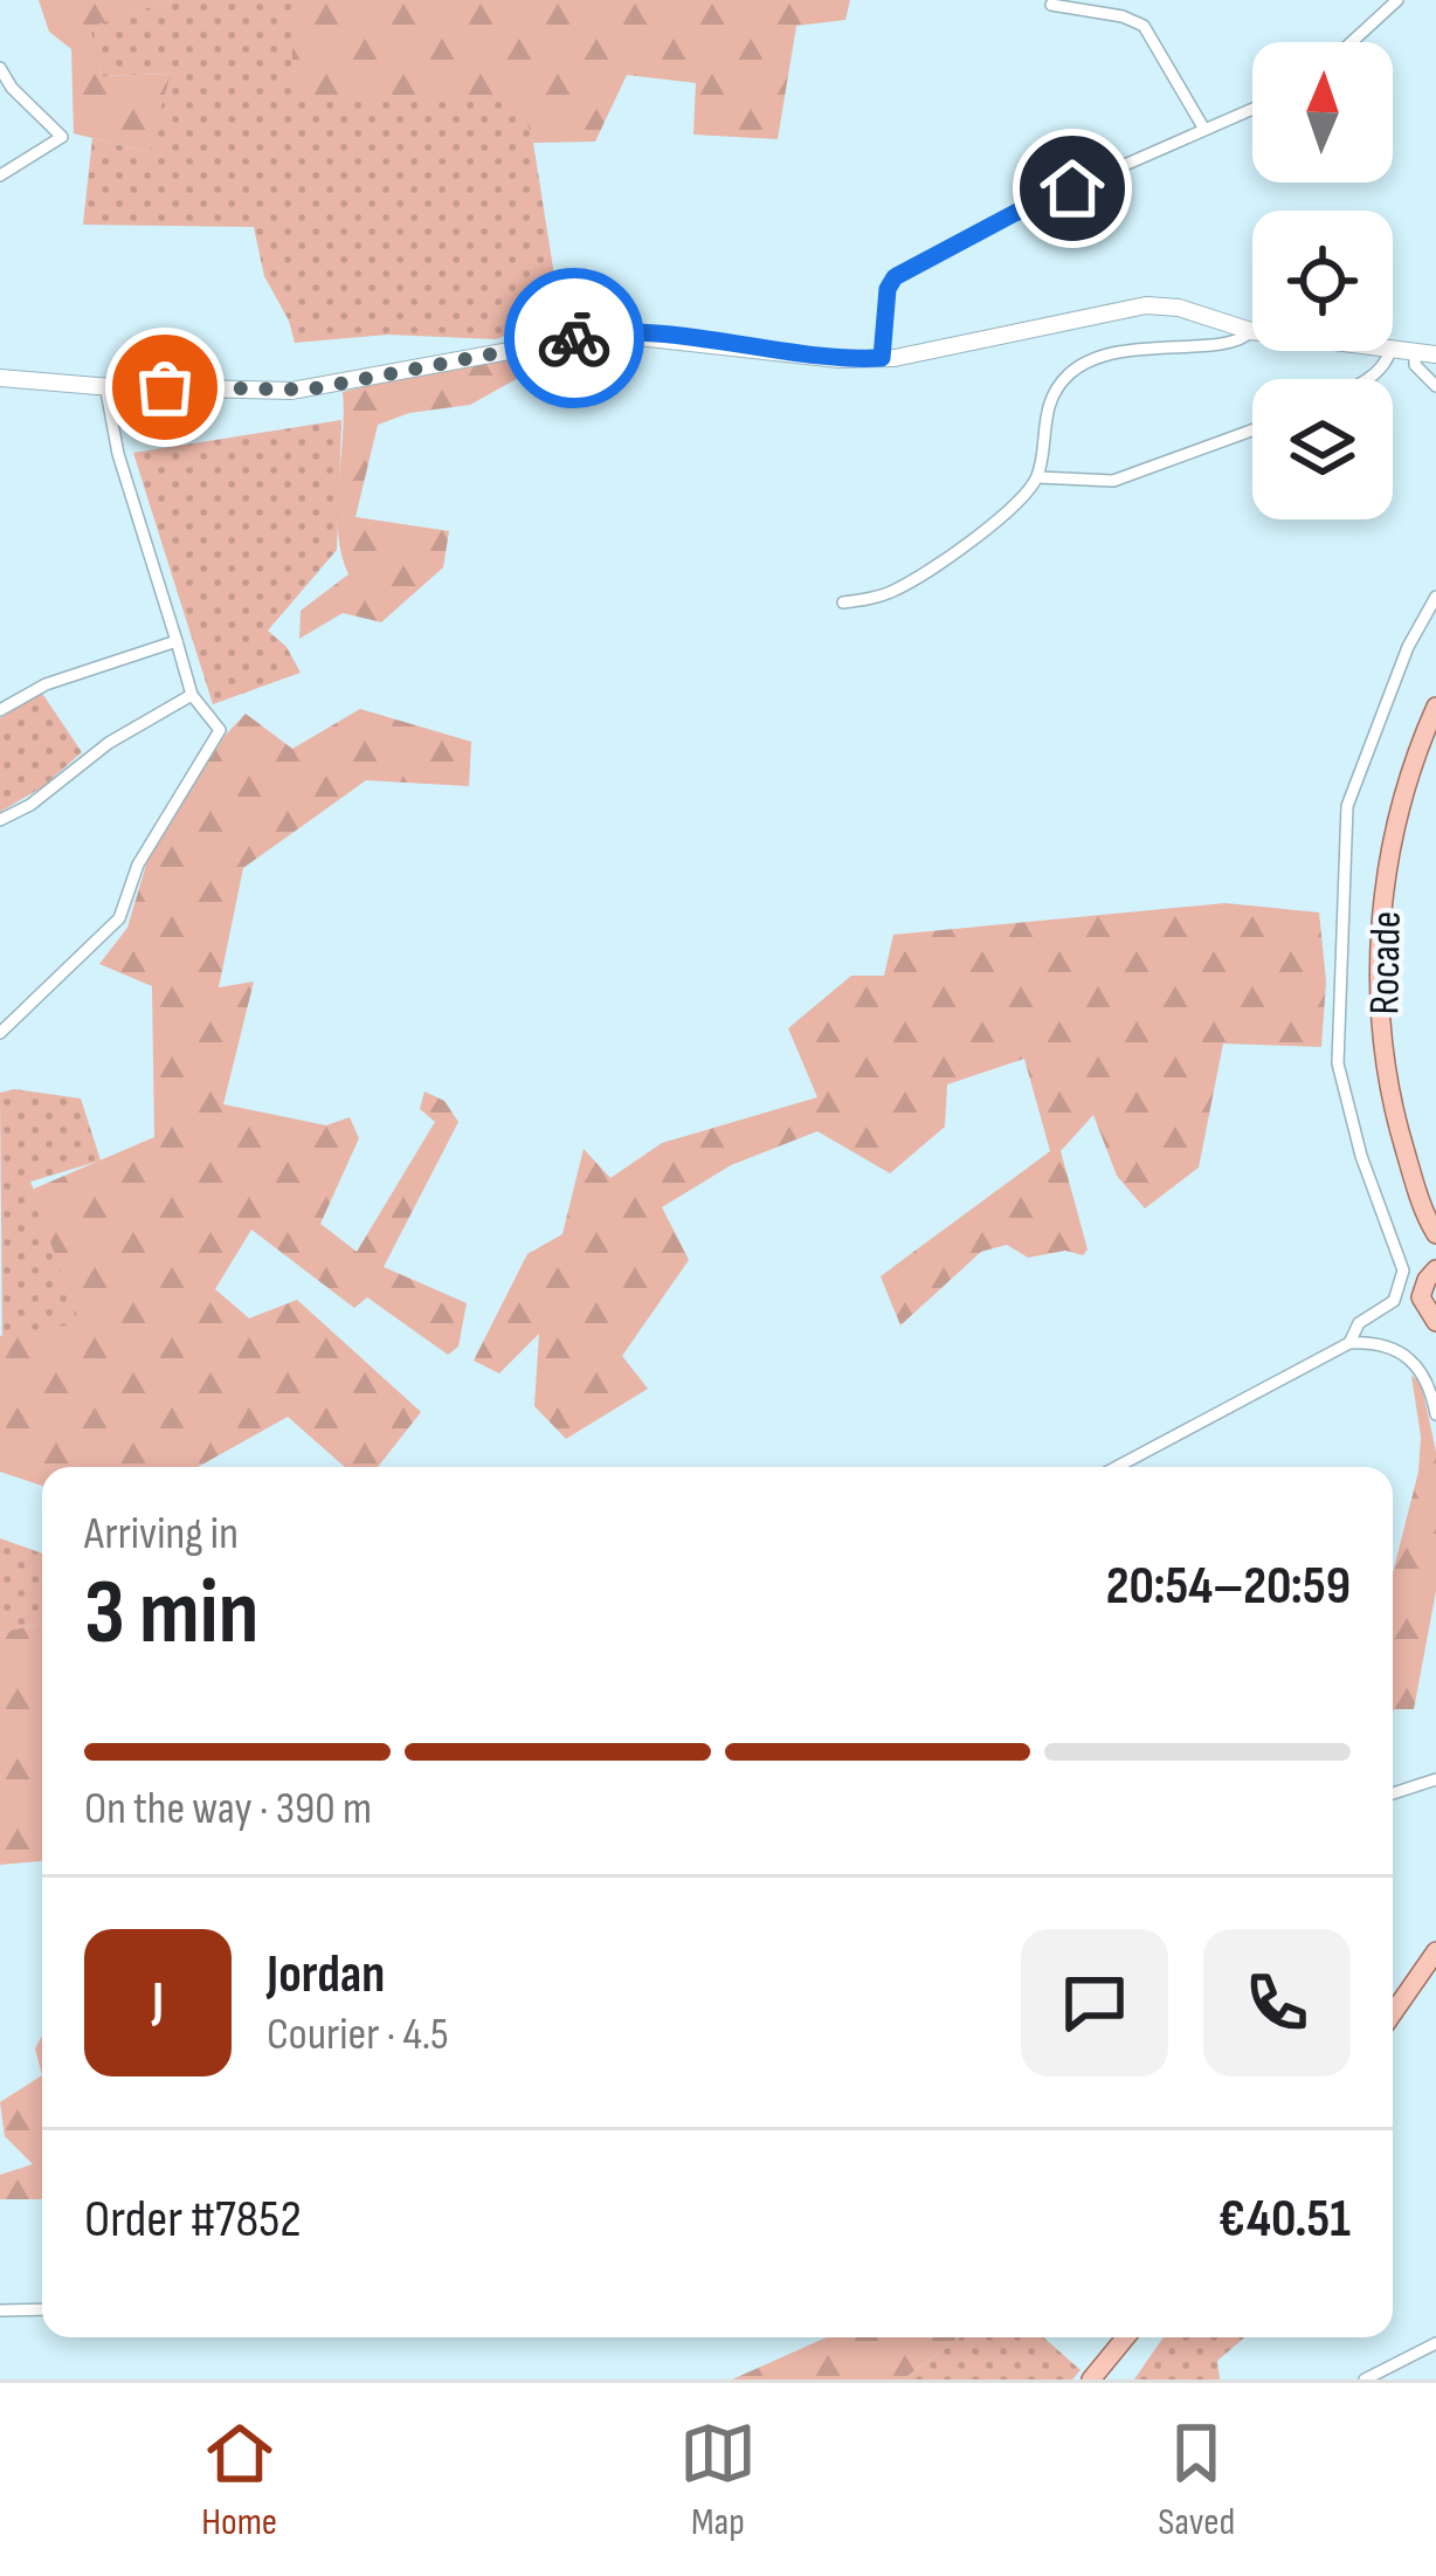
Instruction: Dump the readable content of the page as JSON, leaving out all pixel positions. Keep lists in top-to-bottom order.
{
  "streets": {
    "main road": ["Rocade"]
  },
  "north": "top",
  "page": {
    "heading": ["3 min", "Arriving in", "20:54–20:59"],
    "panel": [
      "Jordan",
      "Courier · 4.5",
      "Order #7852",
      "€40.51"
    ],
    "bar": "On the way · 390 m",
    "round": "J",
    "tabs": ["Home", "Map", "Saved"]
  }
}
